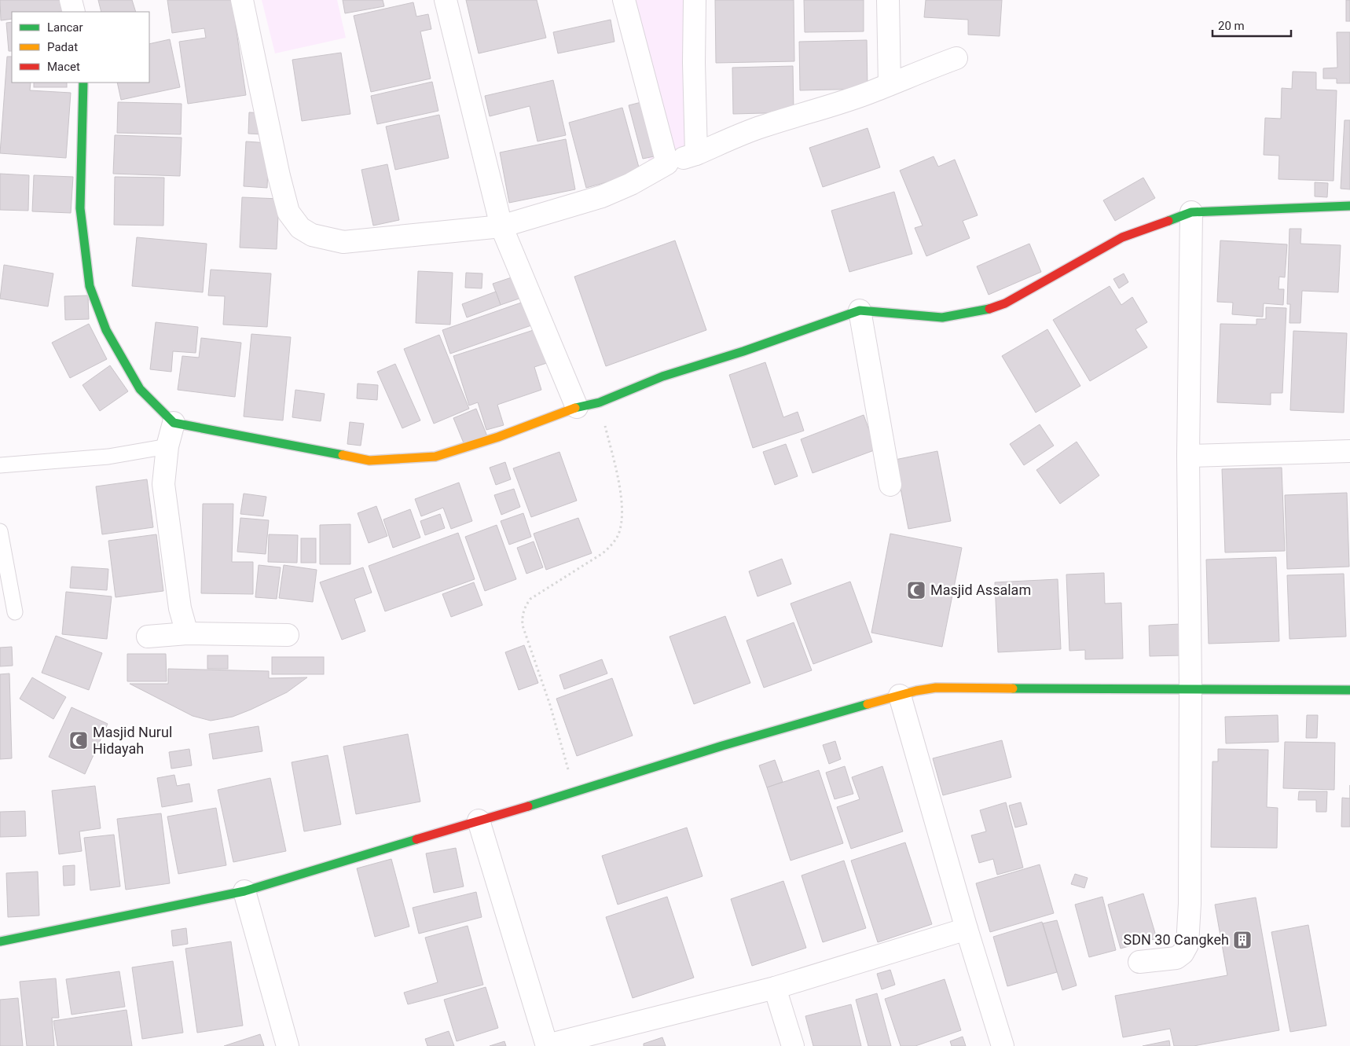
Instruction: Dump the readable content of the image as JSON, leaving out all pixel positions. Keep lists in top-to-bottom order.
{
  "places": {
    "mosque": ["Masjid Assalam", "Masjid Nurul Hidayah"],
    "building": ["SDN 30 Cangkeh"]
  },
  "legend": ["Lancar", "Padat", "Macet"],
  "scale_bar": "20 m"
}
